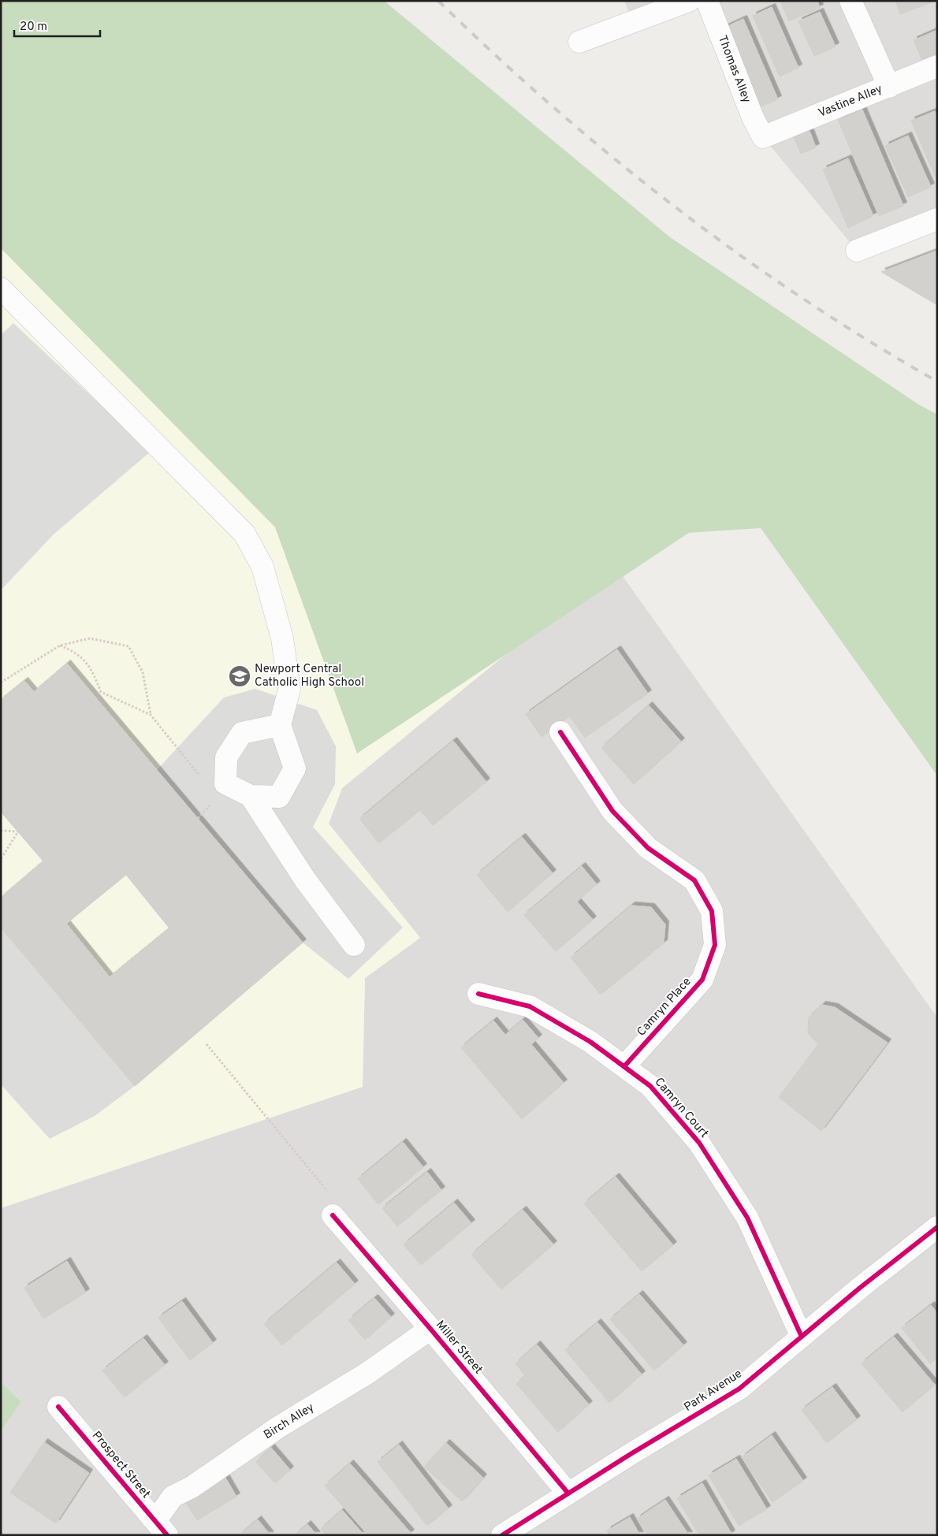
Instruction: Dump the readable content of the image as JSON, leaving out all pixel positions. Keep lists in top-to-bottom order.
{
  "streets": {
    "street": [
      "Thomas Alley",
      "Vastine Alley",
      "Camryn Place",
      "Camryn Court",
      "Miller Street",
      "Park Avenue",
      "Birch Alley",
      "Prospect Street"
    ]
  },
  "crossings": [
    ["Thomas Alley", "Vastine Alley"],
    ["Camryn Place", "Camryn Court"],
    ["Camryn Court", "Park Avenue"],
    ["Miller Street", "Park Avenue"],
    ["Miller Street", "Birch Alley"],
    ["Birch Alley", "Prospect Street"]
  ],
  "places": {
    "school or university": ["Newport Central Catholic High School"]
  },
  "scale_bar": "20 m"
}
